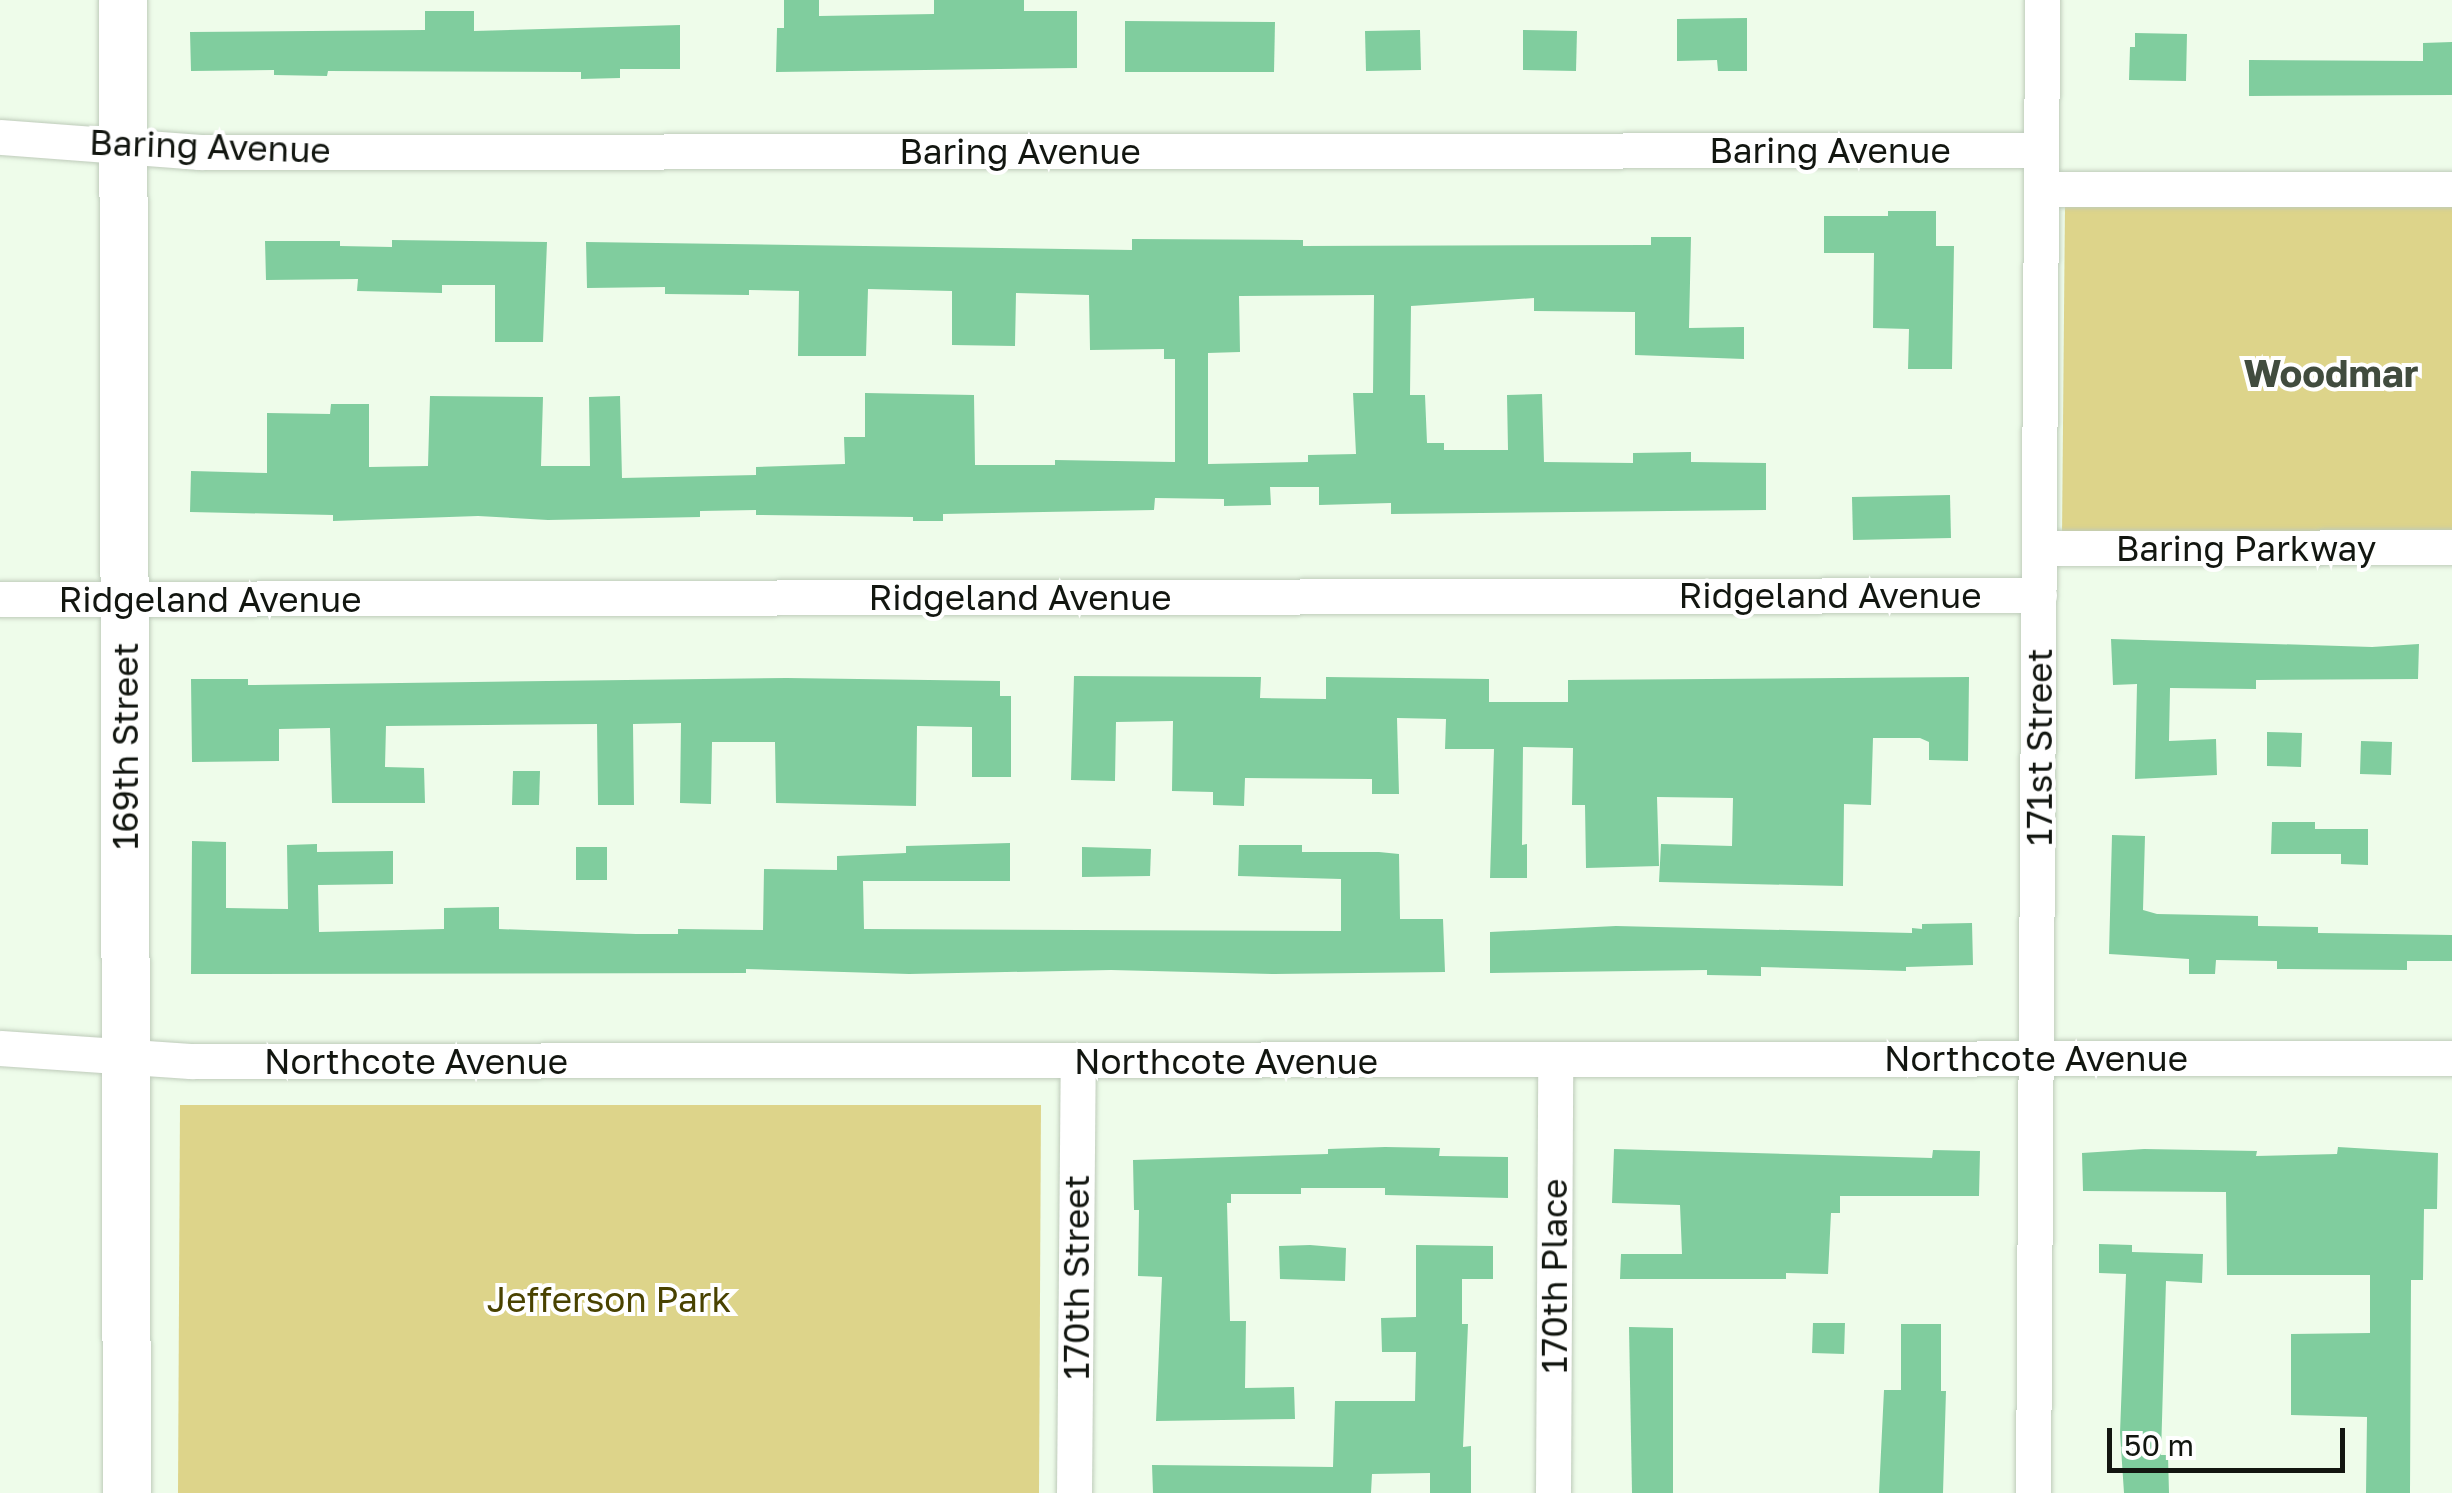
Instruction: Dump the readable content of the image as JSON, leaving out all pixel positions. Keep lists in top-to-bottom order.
{
  "streets": {
    "street": [
      "Baring Avenue",
      "Baring Parkway",
      "Ridgeland Avenue",
      "169th Street",
      "171st Street",
      "Northcote Avenue",
      "170th Place",
      "170th Street"
    ]
  },
  "crossings": [
    ["Baring Avenue", "169th Street"],
    ["Baring Avenue", "171st Street"],
    ["Baring Parkway", "171st Street"],
    ["Ridgeland Avenue", "169th Street"],
    ["Ridgeland Avenue", "171st Street"],
    ["169th Street", "Northcote Avenue"],
    ["171st Street", "Northcote Avenue"],
    ["Northcote Avenue", "170th Place"],
    ["Northcote Avenue", "170th Street"]
  ],
  "districts": ["Woodmar"],
  "parks": ["Jefferson Park"],
  "scale_bar": "50 m"
}
